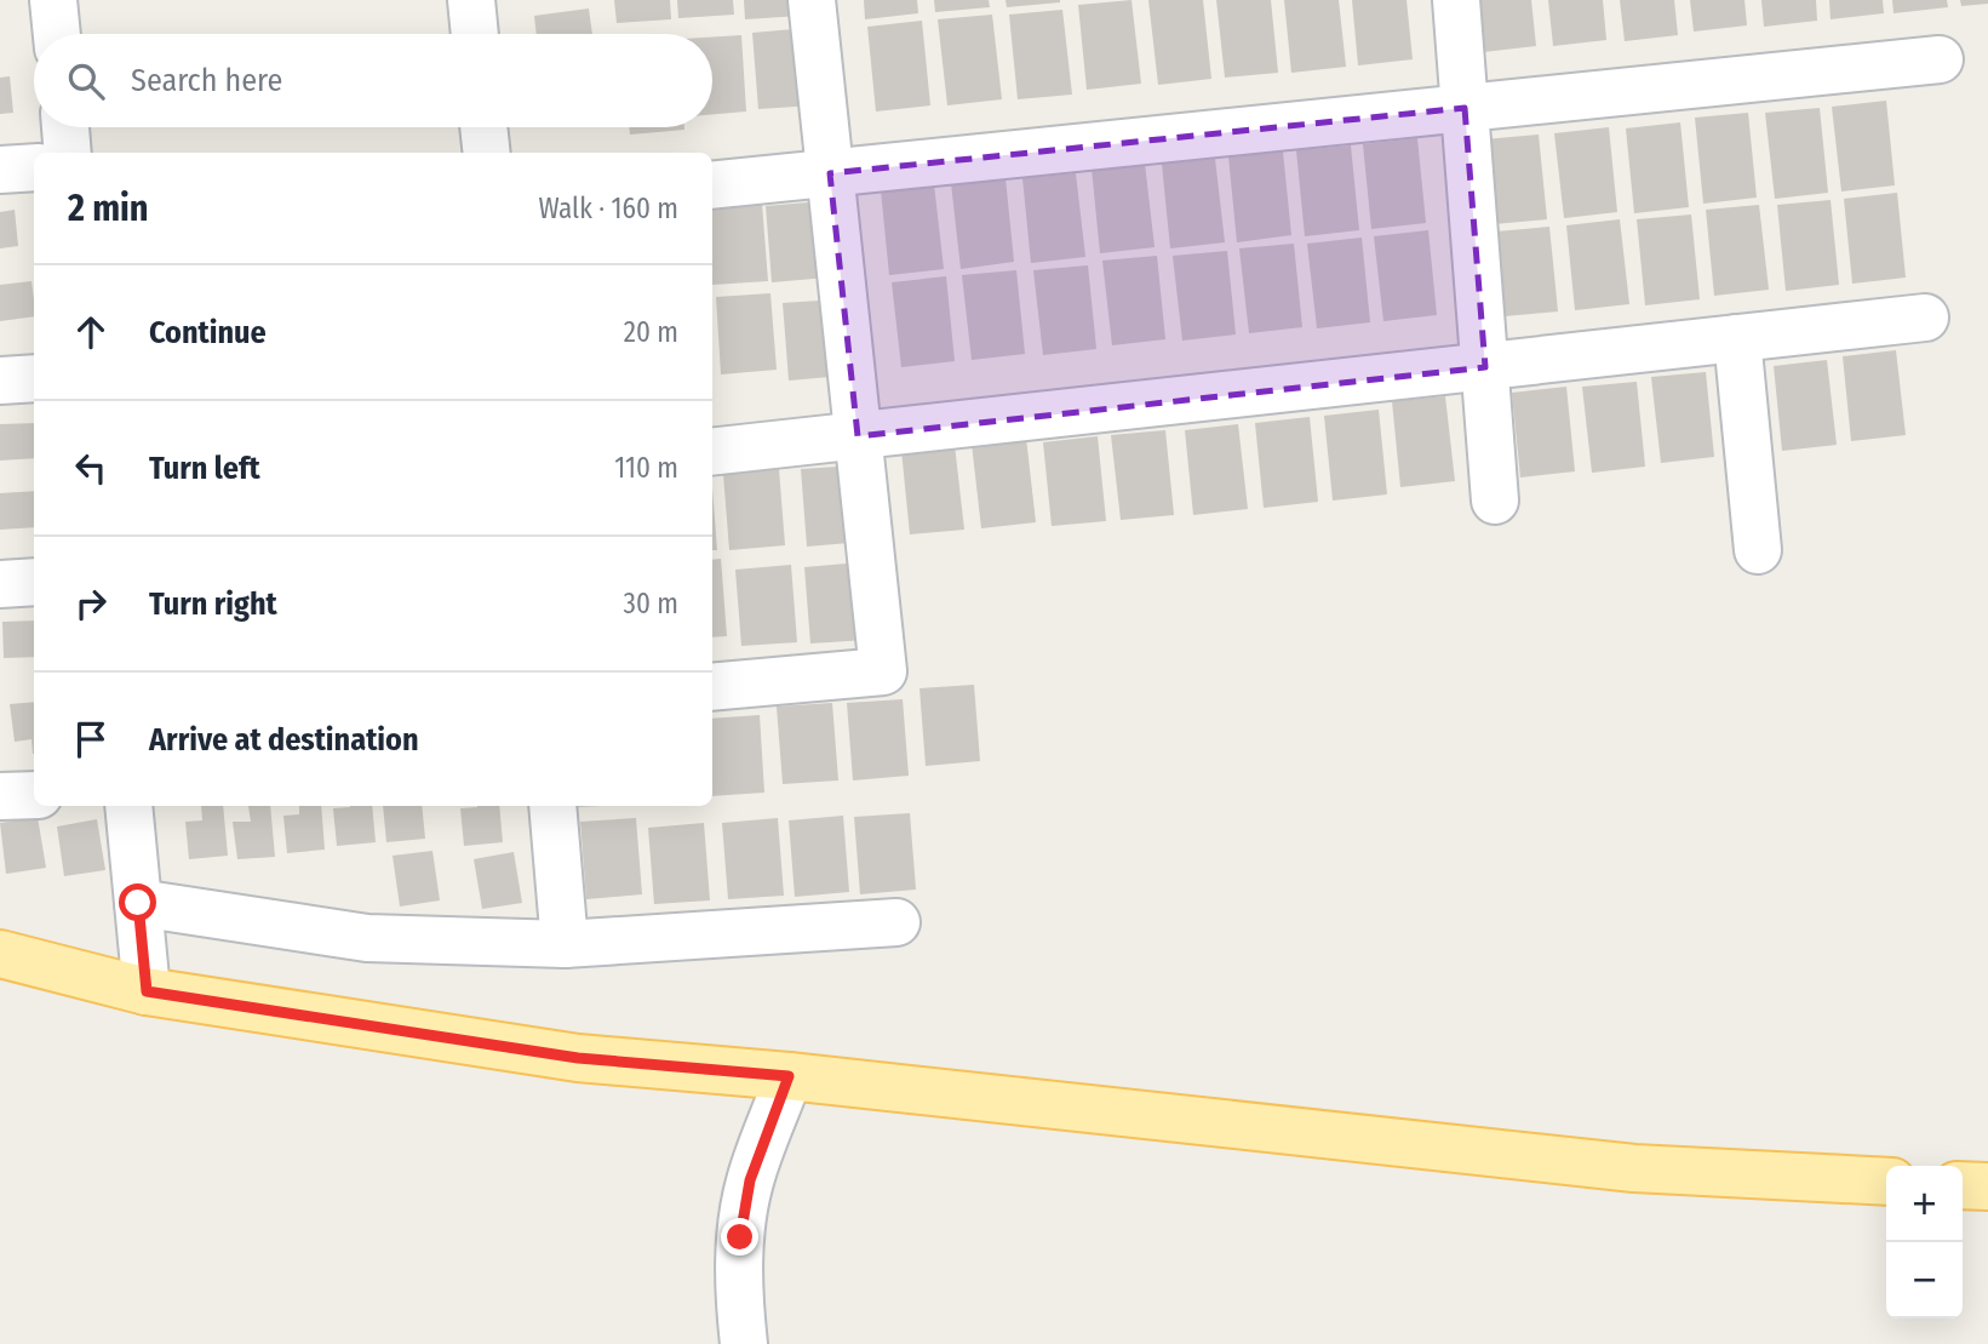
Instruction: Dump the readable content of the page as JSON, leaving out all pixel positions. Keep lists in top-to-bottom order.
{
  "page": {
    "search": "Search here",
    "heading": ["2 min", "Walk · 160 m"],
    "list": [
      ["Continue", "20 m"],
      ["Turn left", "110 m"],
      ["Turn right", "30 m"],
      "Arrive at destination"
    ],
    "map_buttons": ["+", "−"]
  }
}
